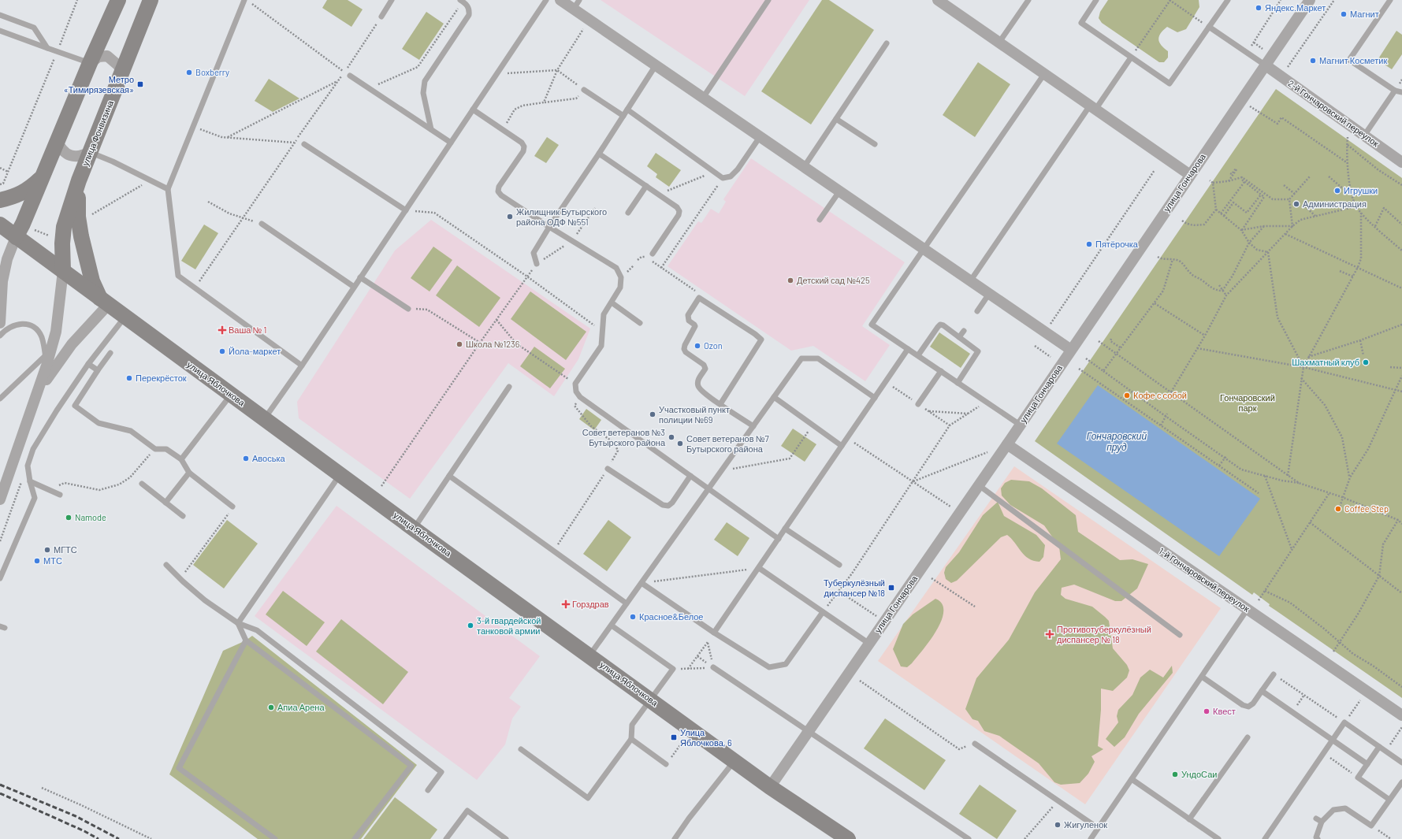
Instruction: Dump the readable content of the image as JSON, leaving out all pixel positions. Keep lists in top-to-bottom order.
{
  "streets": {
    "street": [
      "2-й Гончаровский переулок",
      "улица Фонвизина",
      "улица Гончарова",
      "улица Яблочкова",
      "1-й Гончаровский переулок"
    ]
  },
  "crossings": [
    ["2-й Гончаровский переулок", "улица Гончарова"],
    ["улица Фонвизина", "улица Яблочкова"],
    ["улица Гончарова", "улица Яблочкова"],
    ["улица Гончарова", "1-й Гончаровский переулок"]
  ],
  "water": ["Гончаровский пруд"],
  "parks": ["Гончаровский парк"],
  "places": {
    "other": [
      "Яндекс.Маркет",
      "Магнит",
      "Магнит Косметик",
      "Boxberry",
      "Игрушки",
      "Администрация",
      "Жилищник Бутырского района ОДФ №551",
      "Пятёрочка",
      "Детский сад №425",
      "Школа №1236",
      "Ozon",
      "Йола-маркет",
      "Шахматный клуб",
      "Перекрёсток",
      "Кофе с собой",
      "Участковый пункт полиции №69",
      "Совет ветеранов №3 Бутырского района",
      "Совет ветеранов №7 Бутырского района",
      "Авоська",
      "Coffee Step",
      "Namode",
      "МГТС",
      "МТС",
      "Красное&Белое",
      "3-й гвардейской танковой армии",
      "Апиа Арена",
      "Квест",
      "УндоСаи",
      "Жигуленок"
    ],
    "transit": ["Метро «Тимирязевская»", "Туберкулёзный диспансер №18", "Улица Яблочкова, 6"],
    "health": ["Ваша № 1", "Горздрав", "Противотуберкулёзный диспансер № 18"]
  }
}
